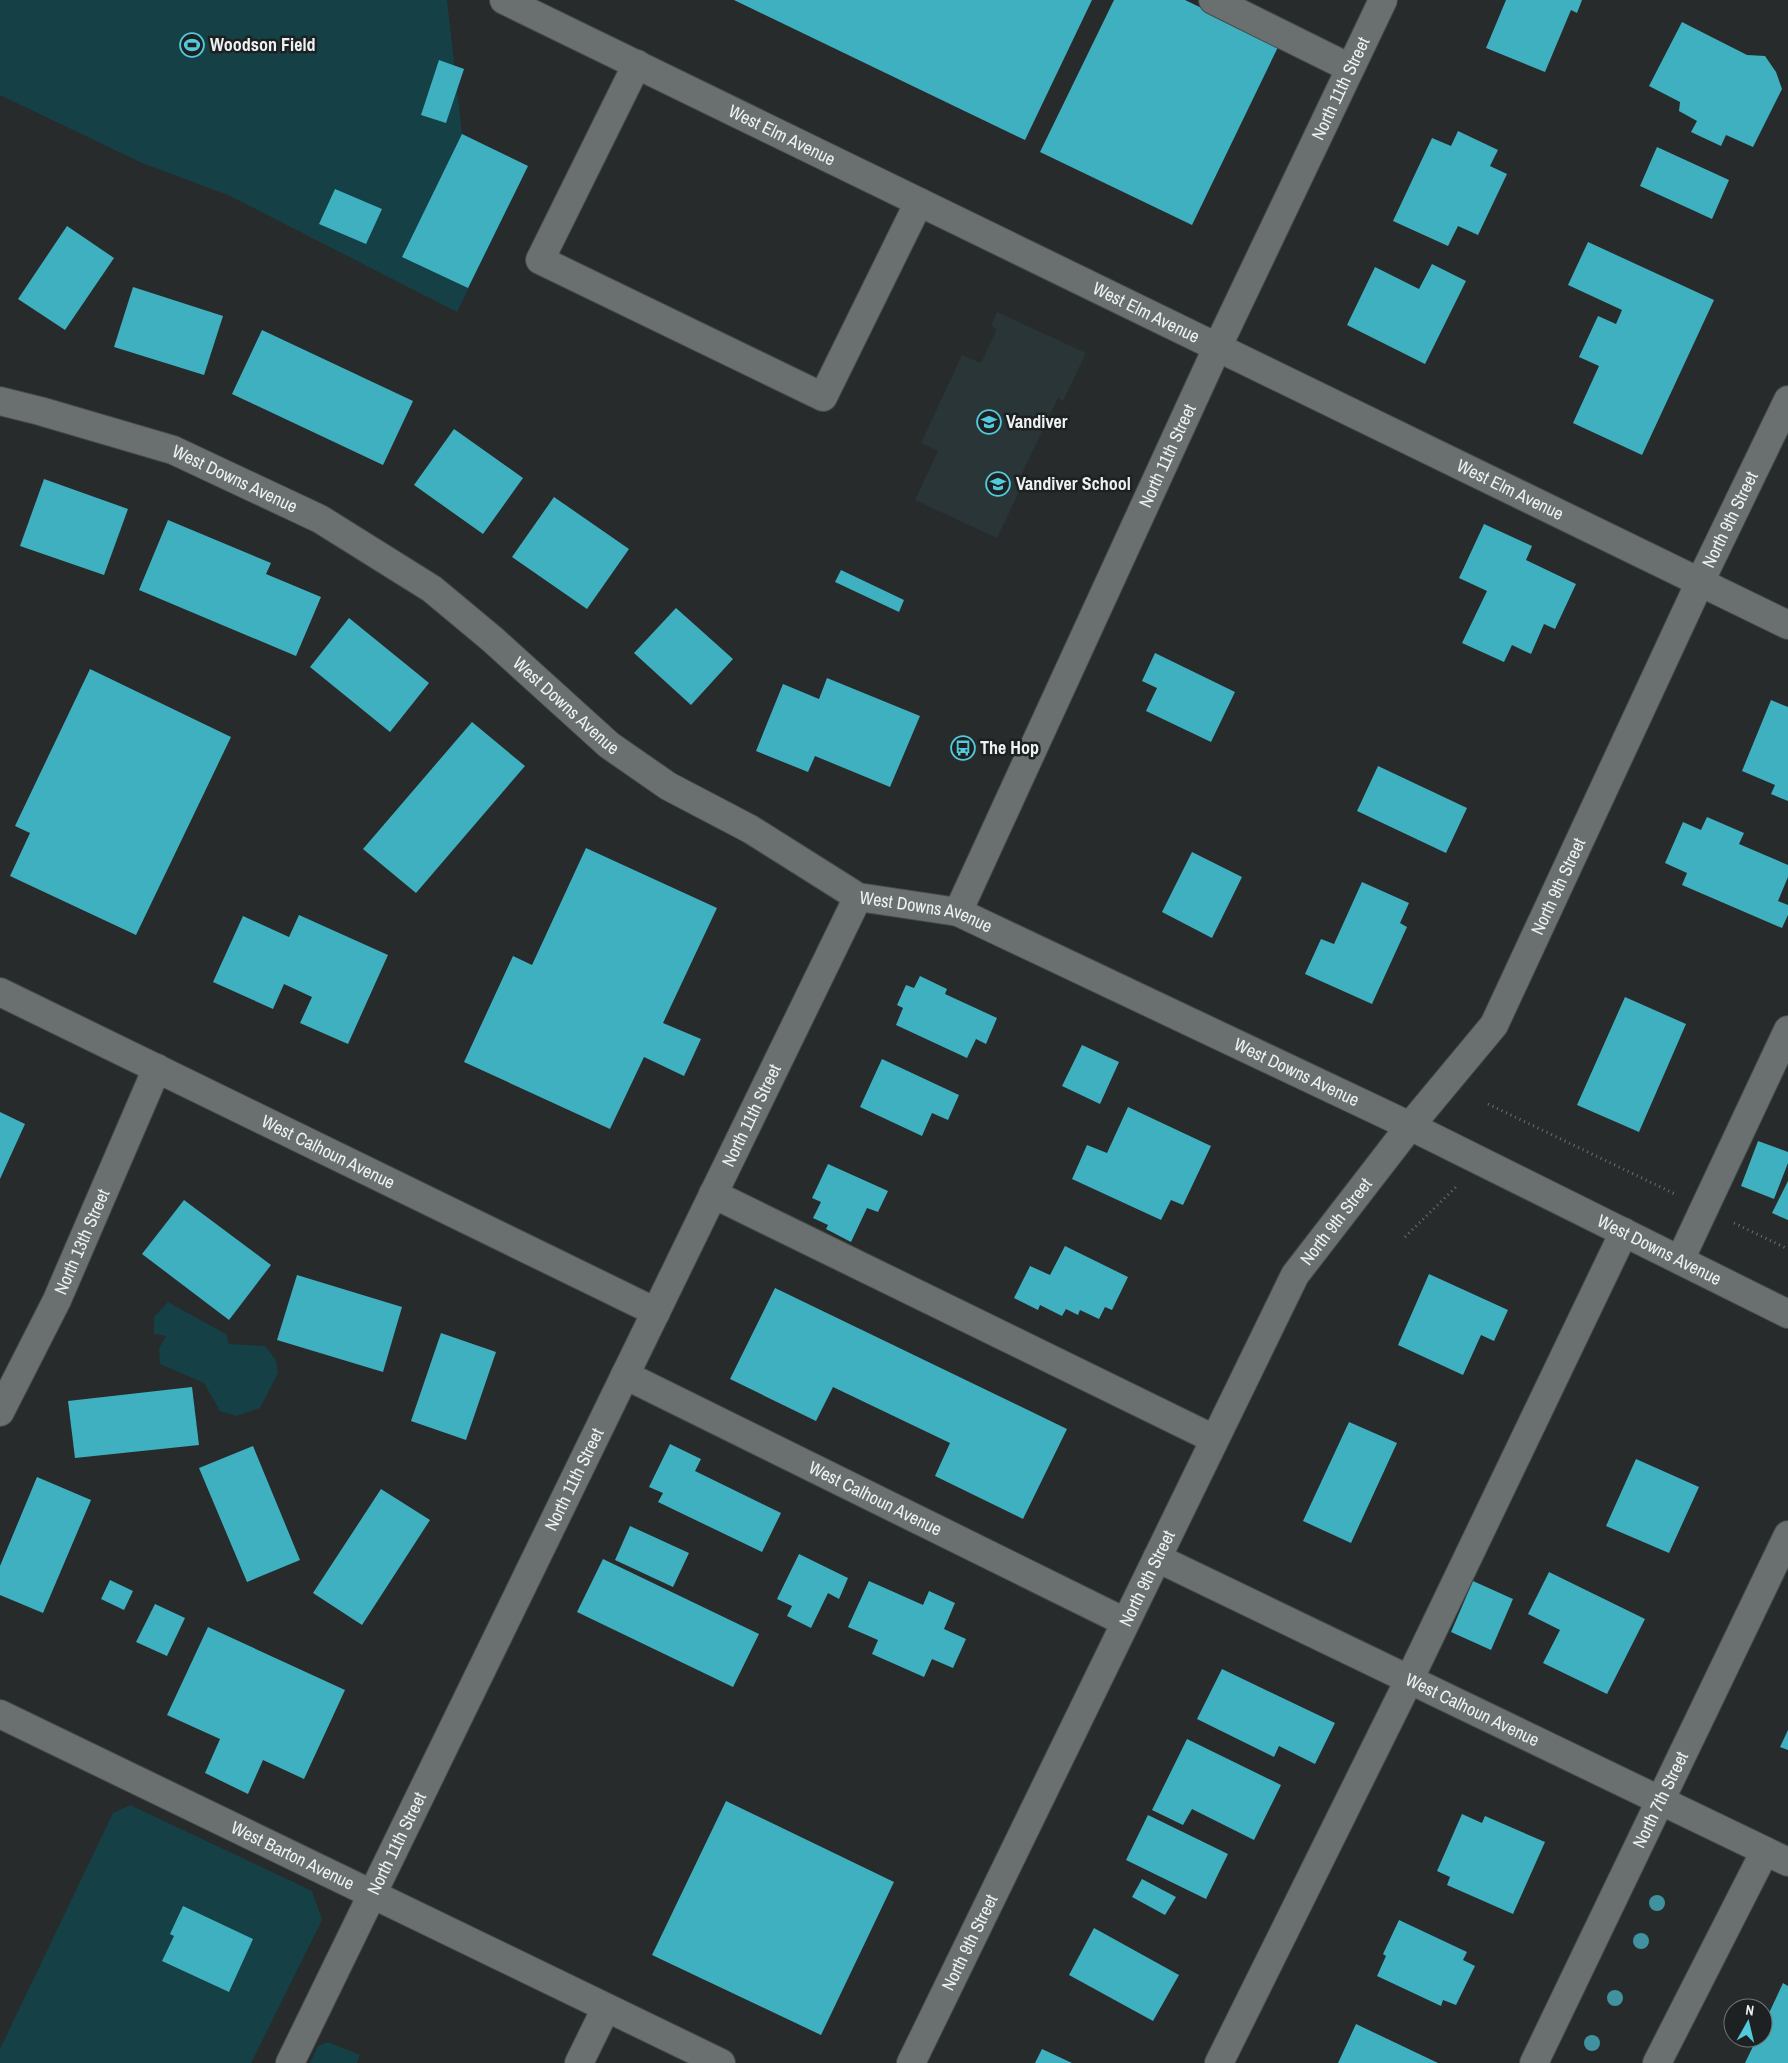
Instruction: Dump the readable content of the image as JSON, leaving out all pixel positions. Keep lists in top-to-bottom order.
{
  "streets": {
    "street": [
      "North 11th Street",
      "West Elm Avenue",
      "West Downs Avenue",
      "North 9th Street",
      "West Calhoun Avenue",
      "North 13th Street",
      "North 7th Street",
      "West Barton Avenue"
    ]
  },
  "crossings": [
    ["North 11th Street", "West Elm Avenue"],
    ["North 11th Street", "West Downs Avenue"],
    ["North 11th Street", "West Calhoun Avenue"],
    ["North 11th Street", "West Barton Avenue"],
    ["West Elm Avenue", "North 9th Street"],
    ["West Downs Avenue", "North 9th Street"],
    ["North 9th Street", "West Calhoun Avenue"],
    ["West Calhoun Avenue", "North 13th Street"],
    ["West Calhoun Avenue", "North 7th Street"]
  ],
  "places": {
    "sports": ["Woodson Field"],
    "school or university": ["Vandiver", "Vandiver School"],
    "bus stop": ["The Hop"]
  },
  "north": "top"
}
